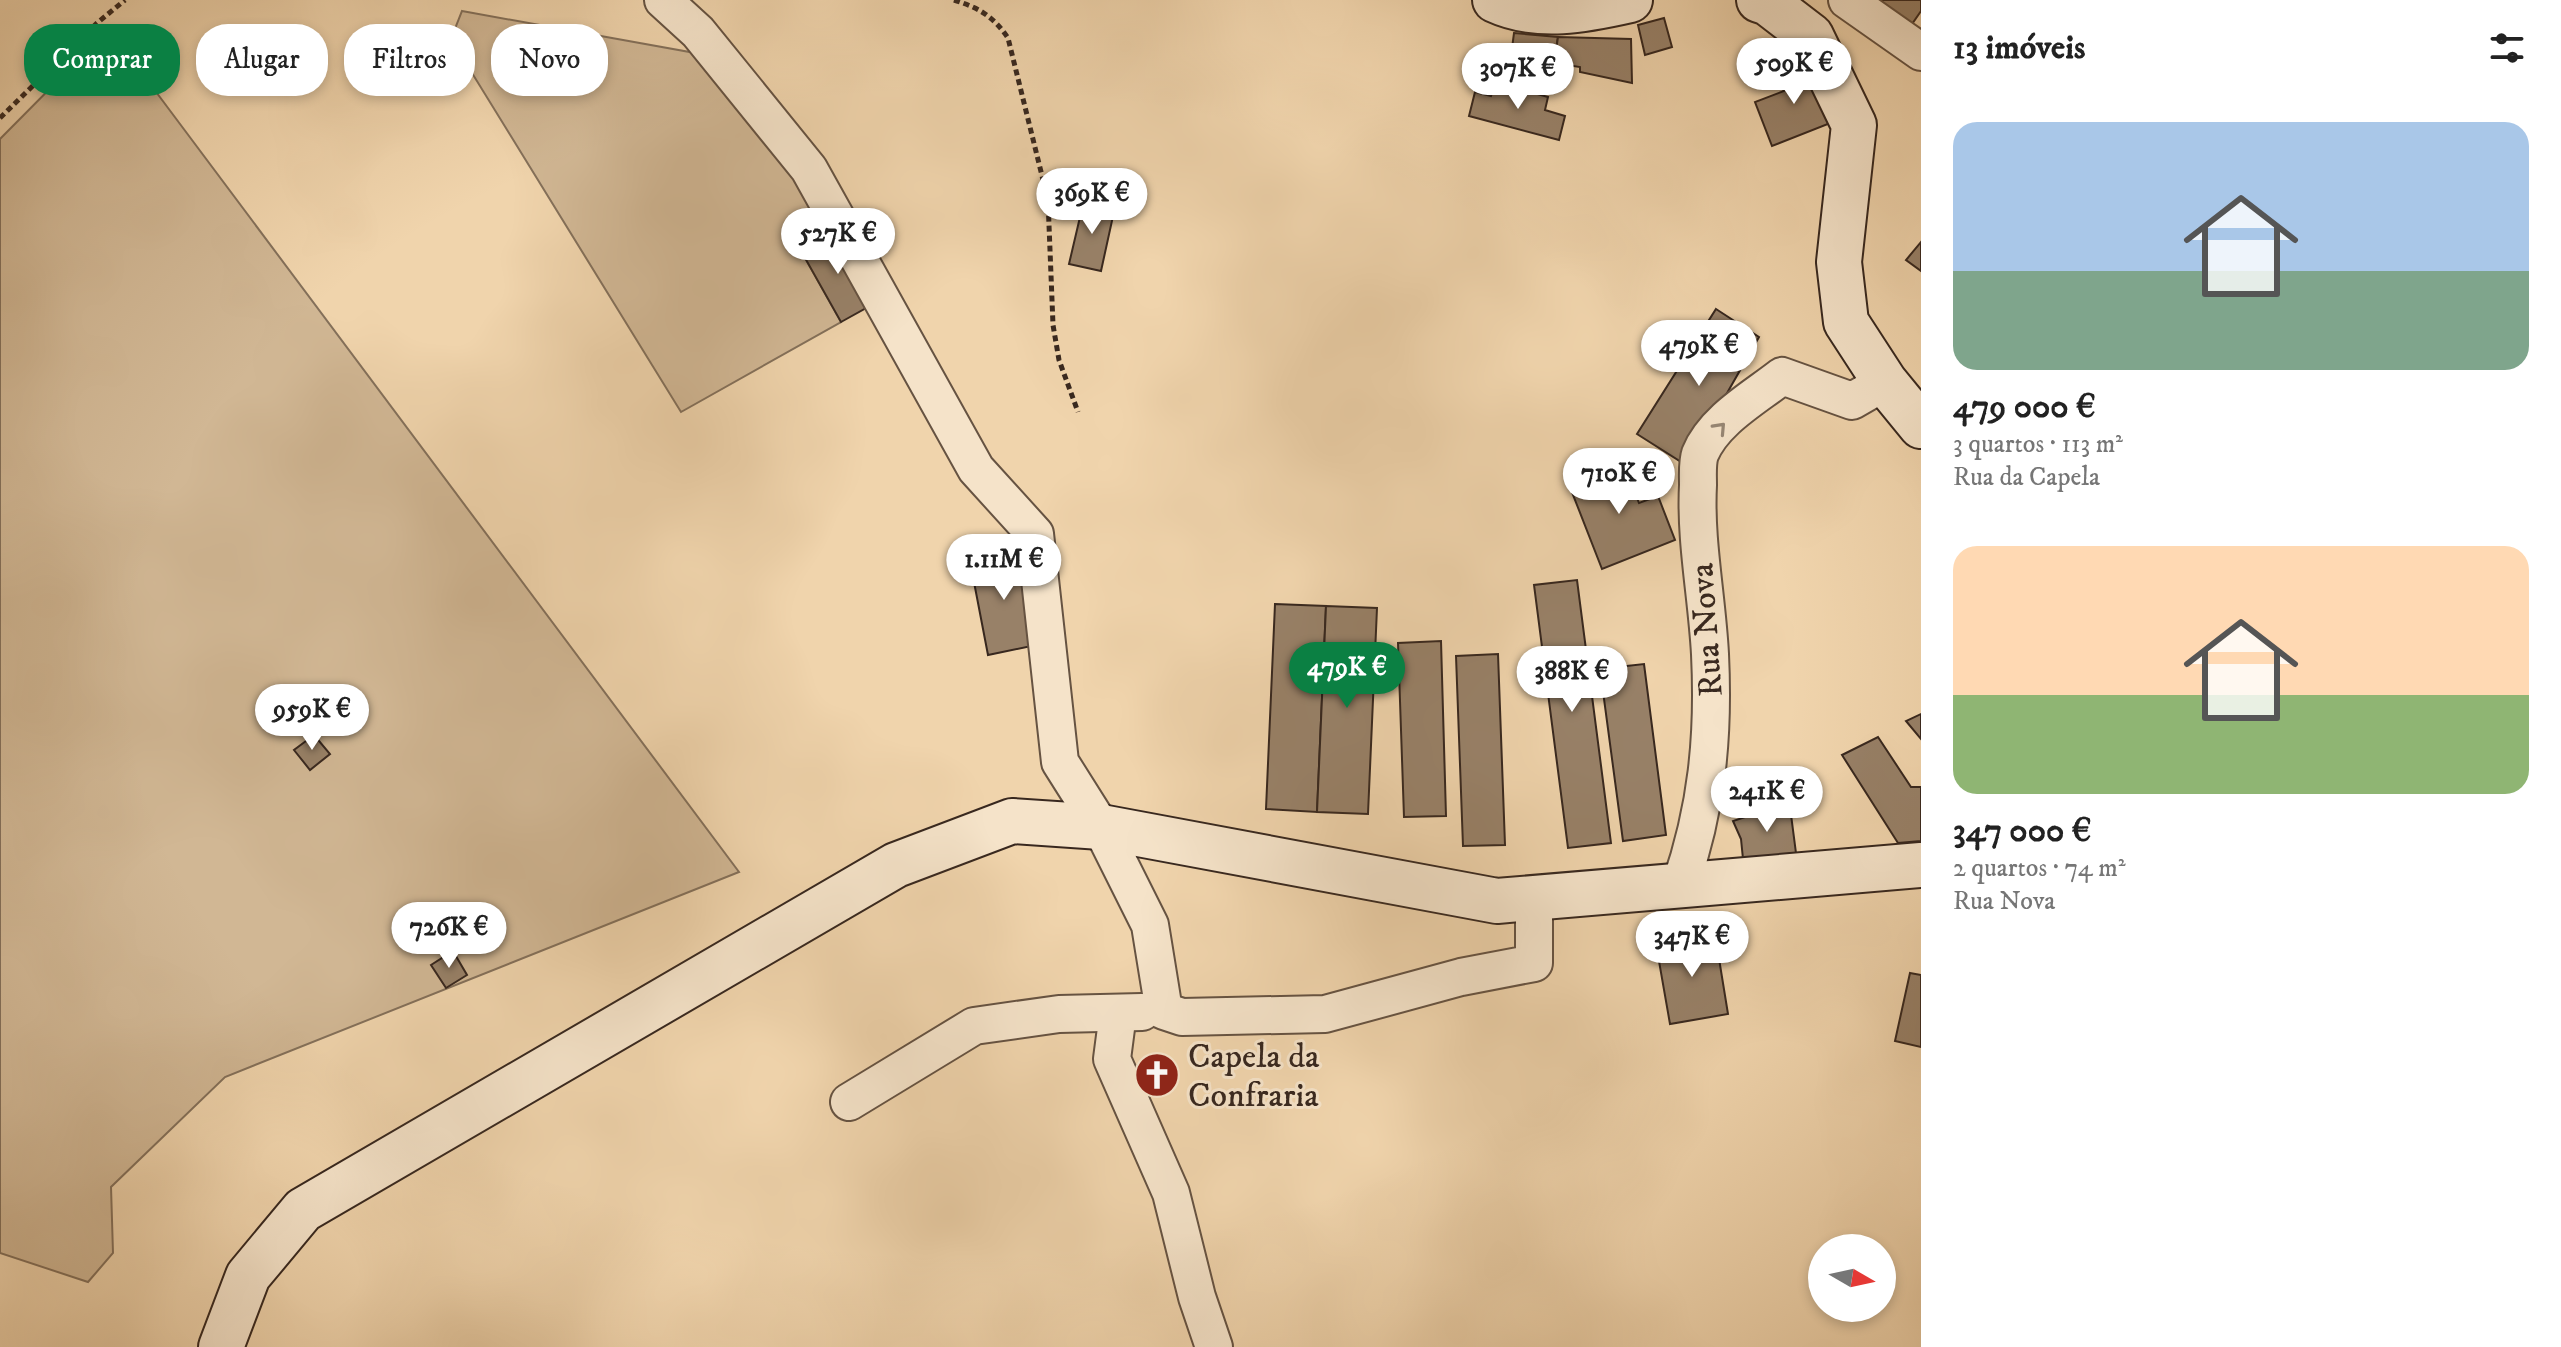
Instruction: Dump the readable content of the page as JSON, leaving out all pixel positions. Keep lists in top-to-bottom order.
{
  "streets": {
    "street": ["Rua Nova"]
  },
  "one_way": ["Rua Nova"],
  "places": {
    "church": ["Capela da Confraria"]
  },
  "north": "right",
  "page": {
    "heading": "13 imóveis",
    "chip": [
      "Comprar",
      "Alugar",
      "Filtros",
      "Novo"
    ],
    "price": [
      "509K €",
      "307K €",
      "369K €",
      "527K €",
      "479K €",
      "710K €",
      "1.11M €",
      "479K €",
      "388K €",
      "959K €",
      "241K €",
      "726K €",
      "347K €"
    ],
    "list": [
      {
        "name": "479 000 €",
        "note": "3 quartos · 113 m² · Rua da Capela"
      },
      {
        "name": "347 000 €",
        "note": "2 quartos · 74 m² · Rua Nova"
      }
    ]
  }
}
